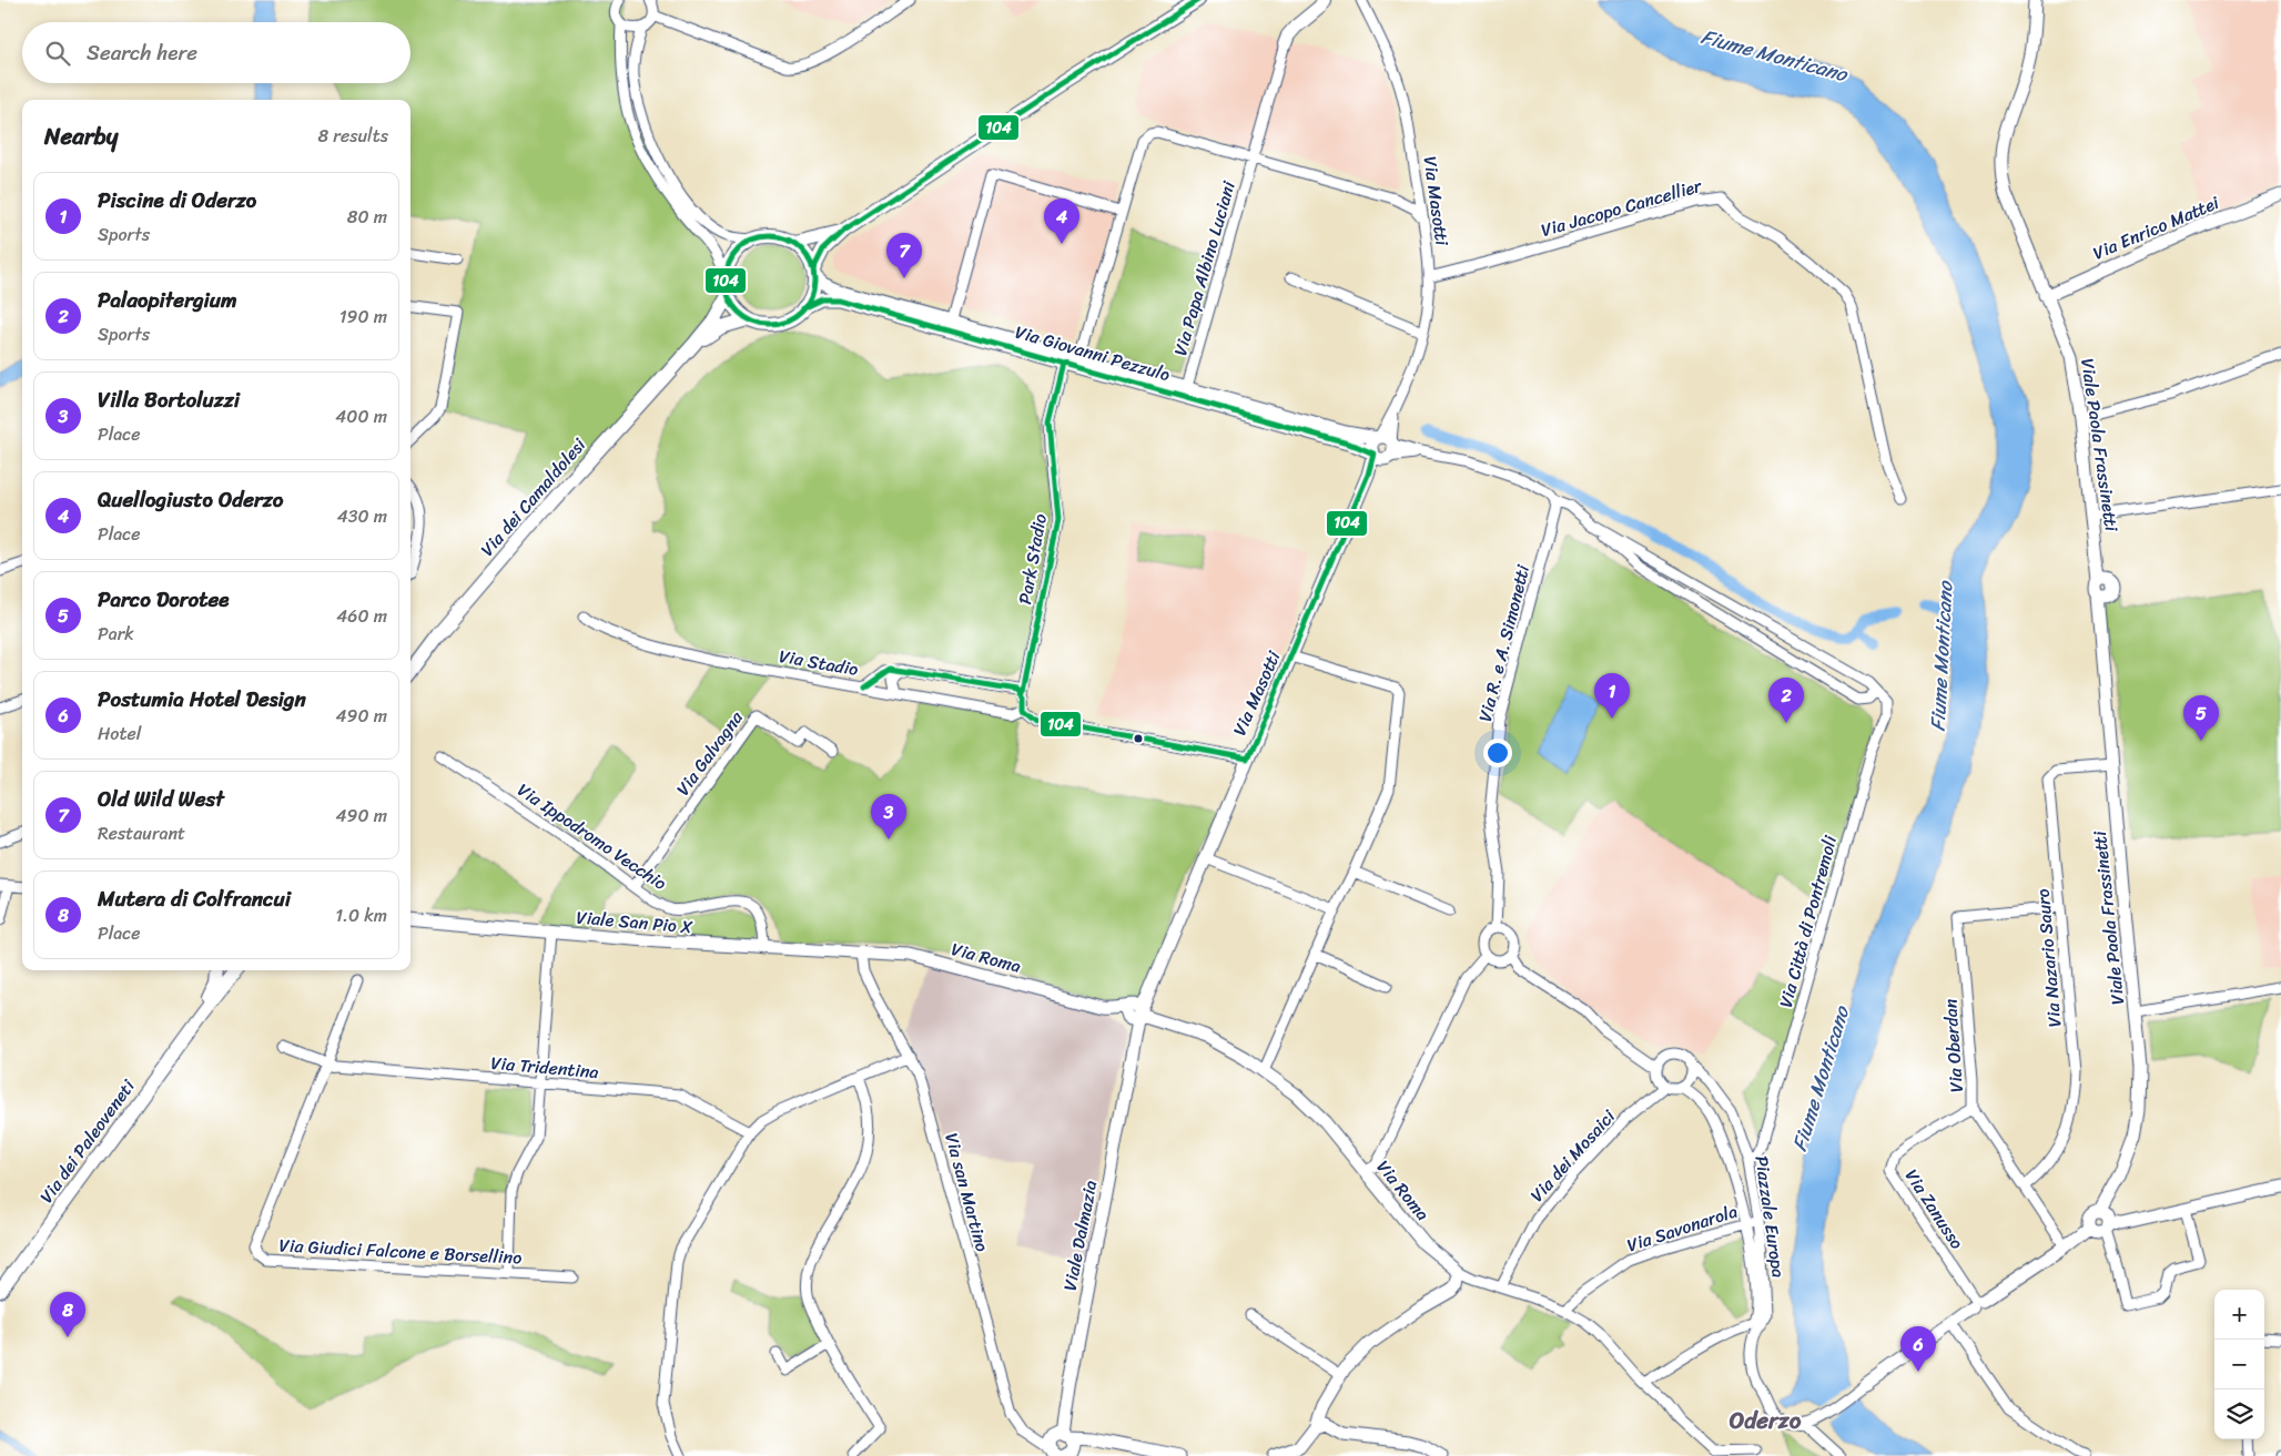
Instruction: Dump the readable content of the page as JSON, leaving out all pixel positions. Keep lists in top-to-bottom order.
{
  "streets": {
    "main road": ["Via dei Camaldolesi", "Via dei Paleoveneti"],
    "street": [
      "Via Masotti",
      "Via Jacopo Cancellier",
      "Via Enrico Mattei",
      "Via Papa Albino Luciani",
      "Via Giovanni Pezzulo",
      "Viale Paola Frassinetti",
      "Park Stadio",
      "Via R. e A. Simonetti",
      "Via Stadio",
      "Via Galvagna",
      "Via Ippodromo Vecchio",
      "Viale San Pio X",
      "Via Città di Pontremoli",
      "Via Roma",
      "Via Nazario Sauro",
      "Via Oberdan",
      "Via Tridentina",
      "Via dei Mosaici",
      "Via san Martino",
      "Via Zanusso",
      "Piazzale Europa",
      "Via Savonarola",
      "Viale Dalmazia",
      "Via Giudici Falcone e Borsellino"
    ]
  },
  "crossings": [
    ["Via Masotti", "Via Jacopo Cancellier"],
    ["Via Masotti", "Via Giovanni Pezzulo"],
    ["Via Masotti", "Via Città di Pontremoli"],
    ["Via Masotti", "Via Roma"],
    ["Via Masotti", "Viale Dalmazia"],
    ["Via Enrico Mattei", "Viale Paola Frassinetti"],
    ["Via Papa Albino Luciani", "Via Giovanni Pezzulo"],
    ["Via Giovanni Pezzulo", "Via dei Camaldolesi"],
    ["Via Giovanni Pezzulo", "Park Stadio"],
    ["Via Giovanni Pezzulo", "Via Città di Pontremoli"],
    ["Viale Paola Frassinetti", "Via Nazario Sauro"],
    ["Park Stadio", "Via Stadio"],
    ["Via R. e A. Simonetti", "Via Città di Pontremoli"],
    ["Via Galvagna", "Via Ippodromo Vecchio"],
    ["Via Ippodromo Vecchio", "Viale San Pio X"],
    ["Viale San Pio X", "Via Roma"],
    ["Viale San Pio X", "Via san Martino"],
    ["Via Città di Pontremoli", "Piazzale Europa"],
    ["Via Roma", "Via dei Mosaici"],
    ["Via Roma", "Via san Martino"],
    ["Via Roma", "Via Savonarola"],
    ["Via Roma", "Viale Dalmazia"],
    ["Via Nazario Sauro", "Via Oberdan"],
    ["Via Oberdan", "Via Zanusso"],
    ["Via Tridentina", "Via Giudici Falcone e Borsellino"],
    ["Via dei Mosaici", "Piazzale Europa"],
    ["Piazzale Europa", "Via Savonarola"]
  ],
  "districts": ["Oderzo"],
  "water": ["Fiume Monticano"],
  "lines": ["transit line 104"],
  "page": {
    "search": "Search here",
    "heading": ["Nearby", "8 results"],
    "list": [
      {
        "mark": "1",
        "name": "Piscine di Oderzo",
        "note": "Sports",
        "value": "80 m"
      },
      {
        "mark": "2",
        "name": "Palaopitergium",
        "note": "Sports",
        "value": "190 m"
      },
      {
        "mark": "3",
        "name": "Villa Bortoluzzi",
        "note": "Place",
        "value": "400 m"
      },
      {
        "mark": "4",
        "name": "Quellogiusto Oderzo",
        "note": "Place",
        "value": "430 m"
      },
      {
        "mark": "5",
        "name": "Parco Dorotee",
        "note": "Park",
        "value": "460 m"
      },
      {
        "mark": "6",
        "name": "Postumia Hotel Design",
        "note": "Hotel",
        "value": "490 m"
      },
      {
        "mark": "7",
        "name": "Old Wild West",
        "note": "Restaurant",
        "value": "490 m"
      },
      {
        "mark": "8",
        "name": "Mutera di Colfrancui",
        "note": "Place",
        "value": "1.0 km"
      }
    ],
    "pins": [
      "4",
      "7",
      "1",
      "2",
      "5",
      "3",
      "8",
      "6"
    ],
    "map_buttons": ["+", "−"]
  }
}
